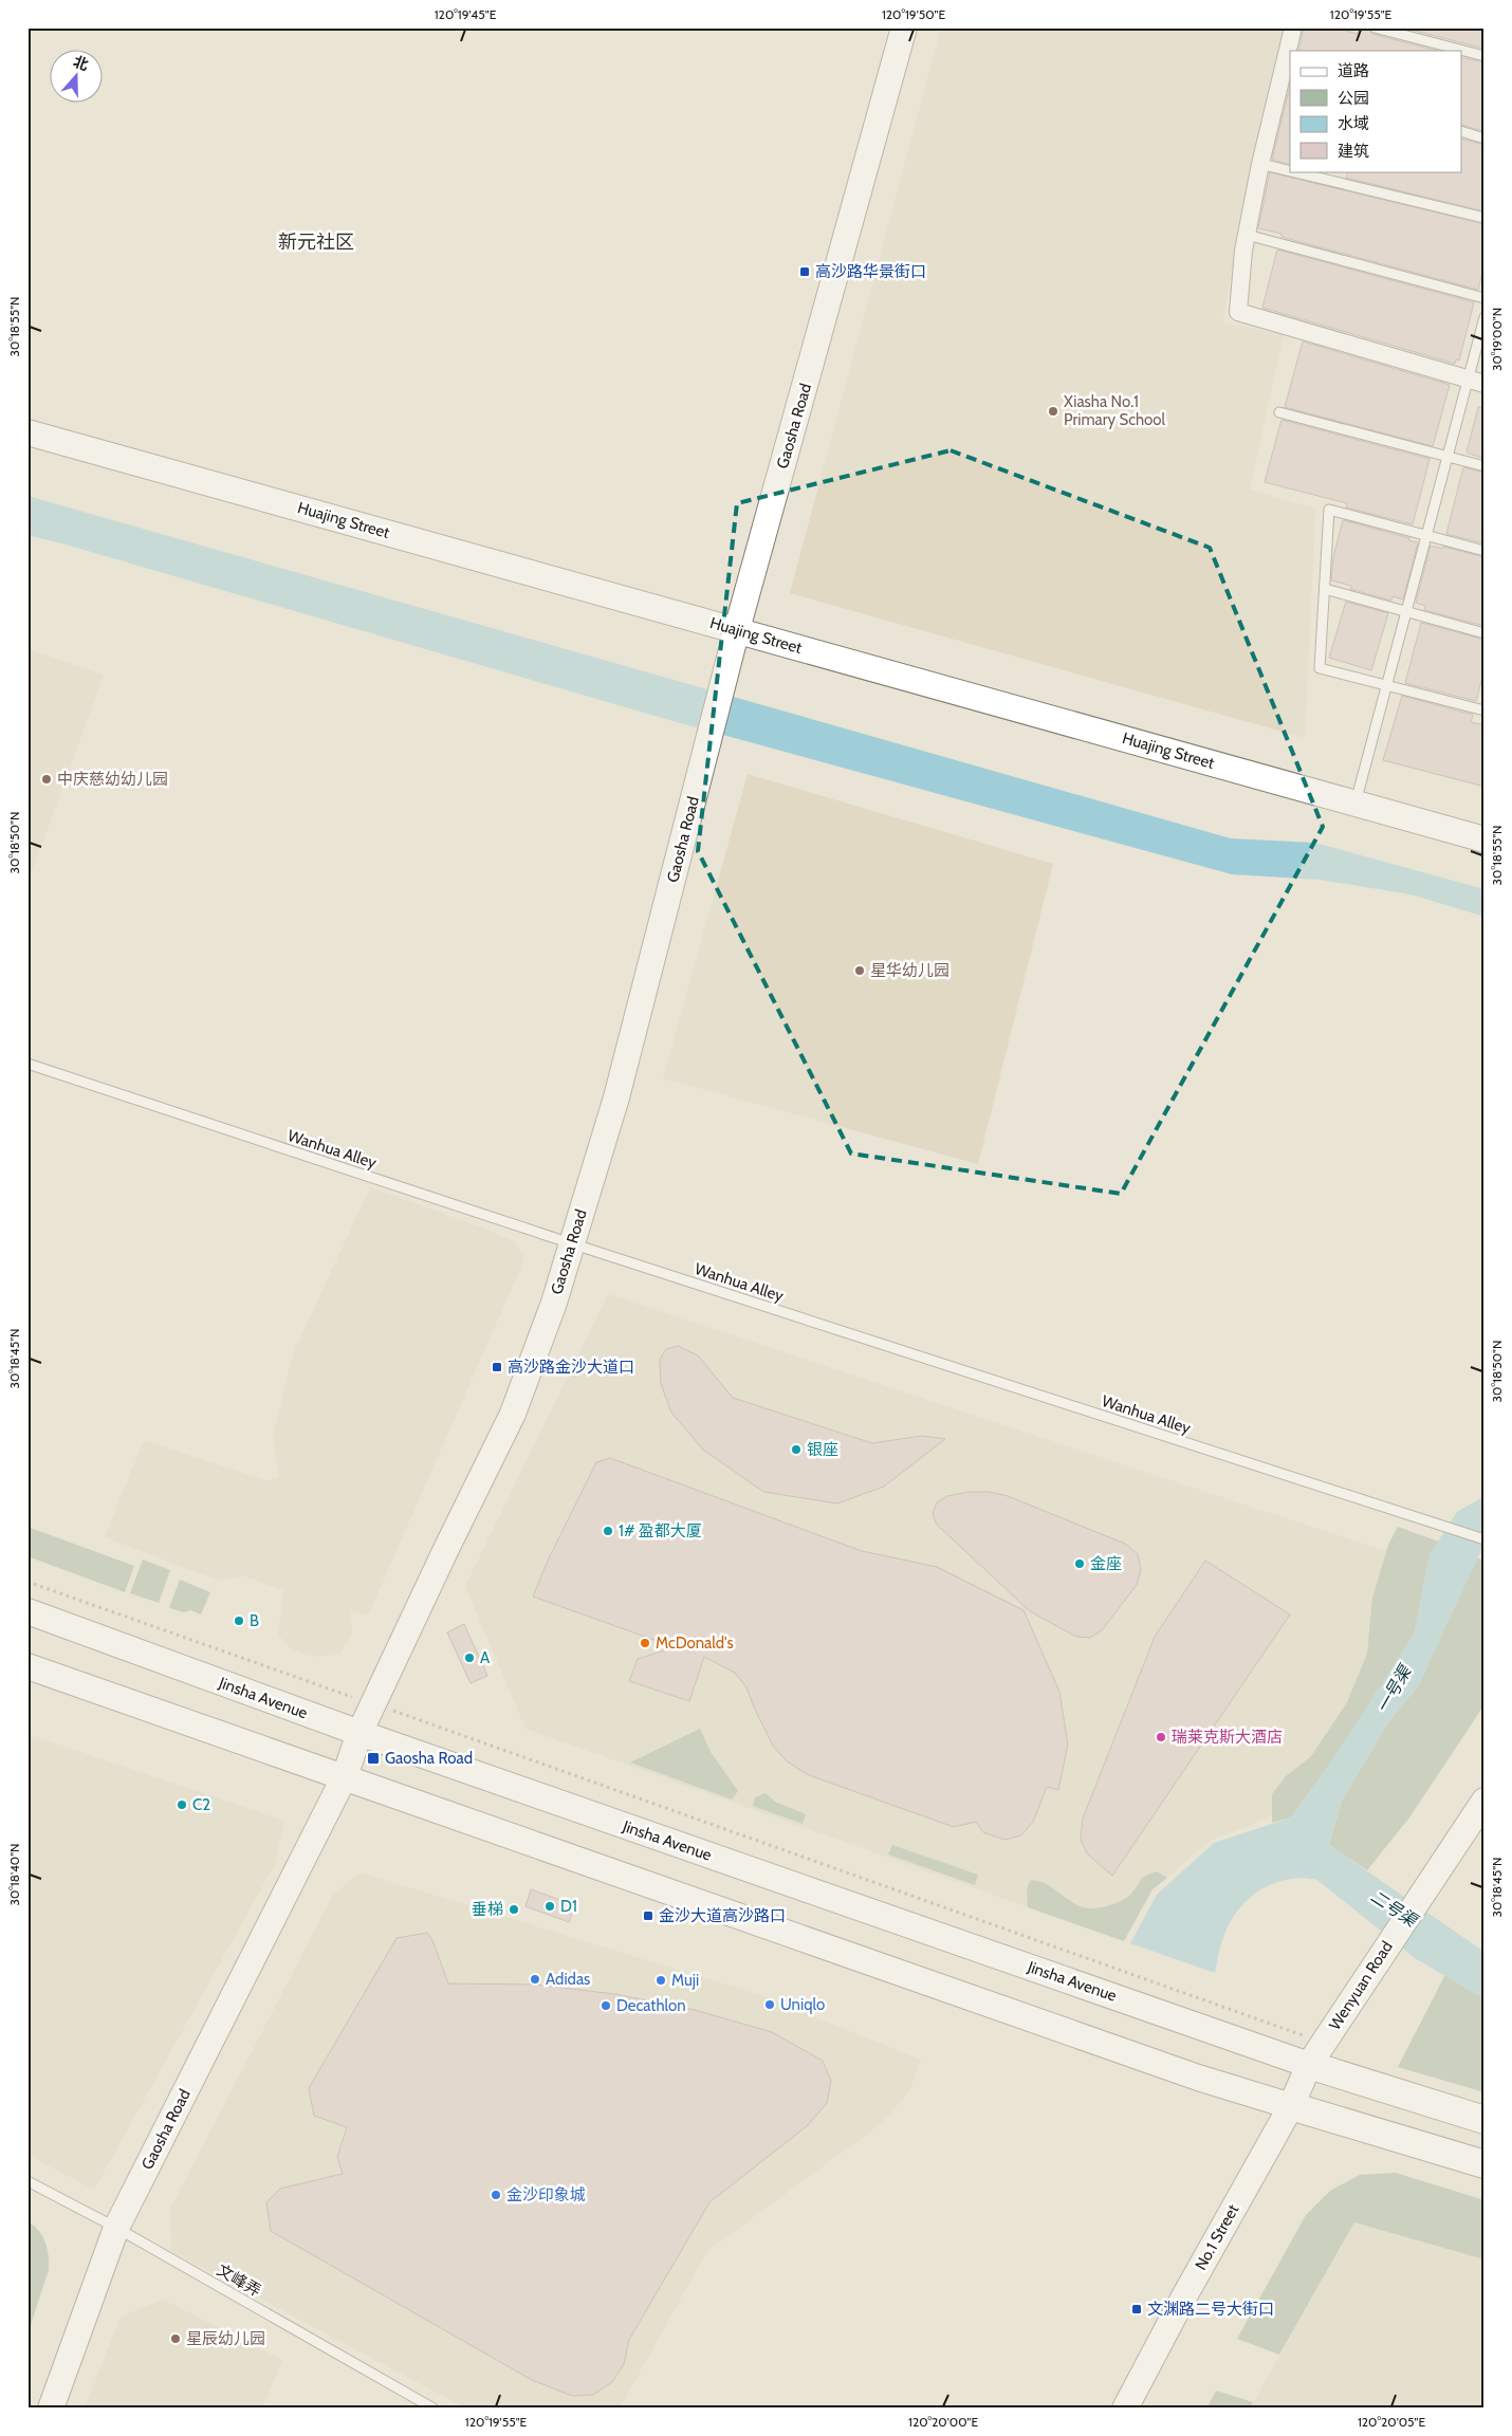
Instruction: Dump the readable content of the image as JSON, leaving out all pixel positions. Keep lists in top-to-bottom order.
{
  "streets": {
    "street": [
      "Gaosha Road",
      "Huajing Street",
      "Jinsha Avenue",
      "Wenyuan Road",
      "No.1 Street"
    ],
    "lane": ["Wanhua Alley", "文峰弄"]
  },
  "crossings": [
    ["Gaosha Road", "Huajing Street"],
    ["Gaosha Road", "Wanhua Alley"],
    ["Gaosha Road", "Jinsha Avenue"],
    ["Gaosha Road", "文峰弄"],
    ["Jinsha Avenue", "Wenyuan Road"],
    ["Jinsha Avenue", "No.1 Street"],
    ["Wenyuan Road", "No.1 Street"]
  ],
  "districts": ["新元社区"],
  "water": ["一号渠", "二号渠"],
  "places": {
    "transit": [
      "高沙路华景街口",
      "高沙路金沙大道口",
      "Gaosha Road",
      "金沙大道高沙路口",
      "文渊路二号大街口"
    ],
    "other": [
      "Xiasha No.1 Primary School",
      "中庆慈幼幼儿园",
      "星华幼儿园",
      "银座",
      "1# 盈都大厦",
      "金座",
      "B",
      "McDonald's",
      "A",
      "瑞莱克斯大酒店",
      "C2",
      "D1",
      "垂梯",
      "Adidas",
      "Muji",
      "Uniqlo",
      "Decathlon",
      "金沙印象城",
      "星辰幼儿园"
    ]
  },
  "legend": [
    "道路",
    "公园",
    "水域",
    "建筑"
  ],
  "north": "top",
  "coordinates": [
    "120°19'45\"E",
    "120°19'50\"E",
    "120°19'55\"E",
    "30°18'55\"N",
    "30°19'00\"N",
    "30°18'50\"N",
    "30°18'45\"N",
    "30°18'40\"N",
    "120°20'00\"E",
    "120°20'05\"E"
  ]
}
